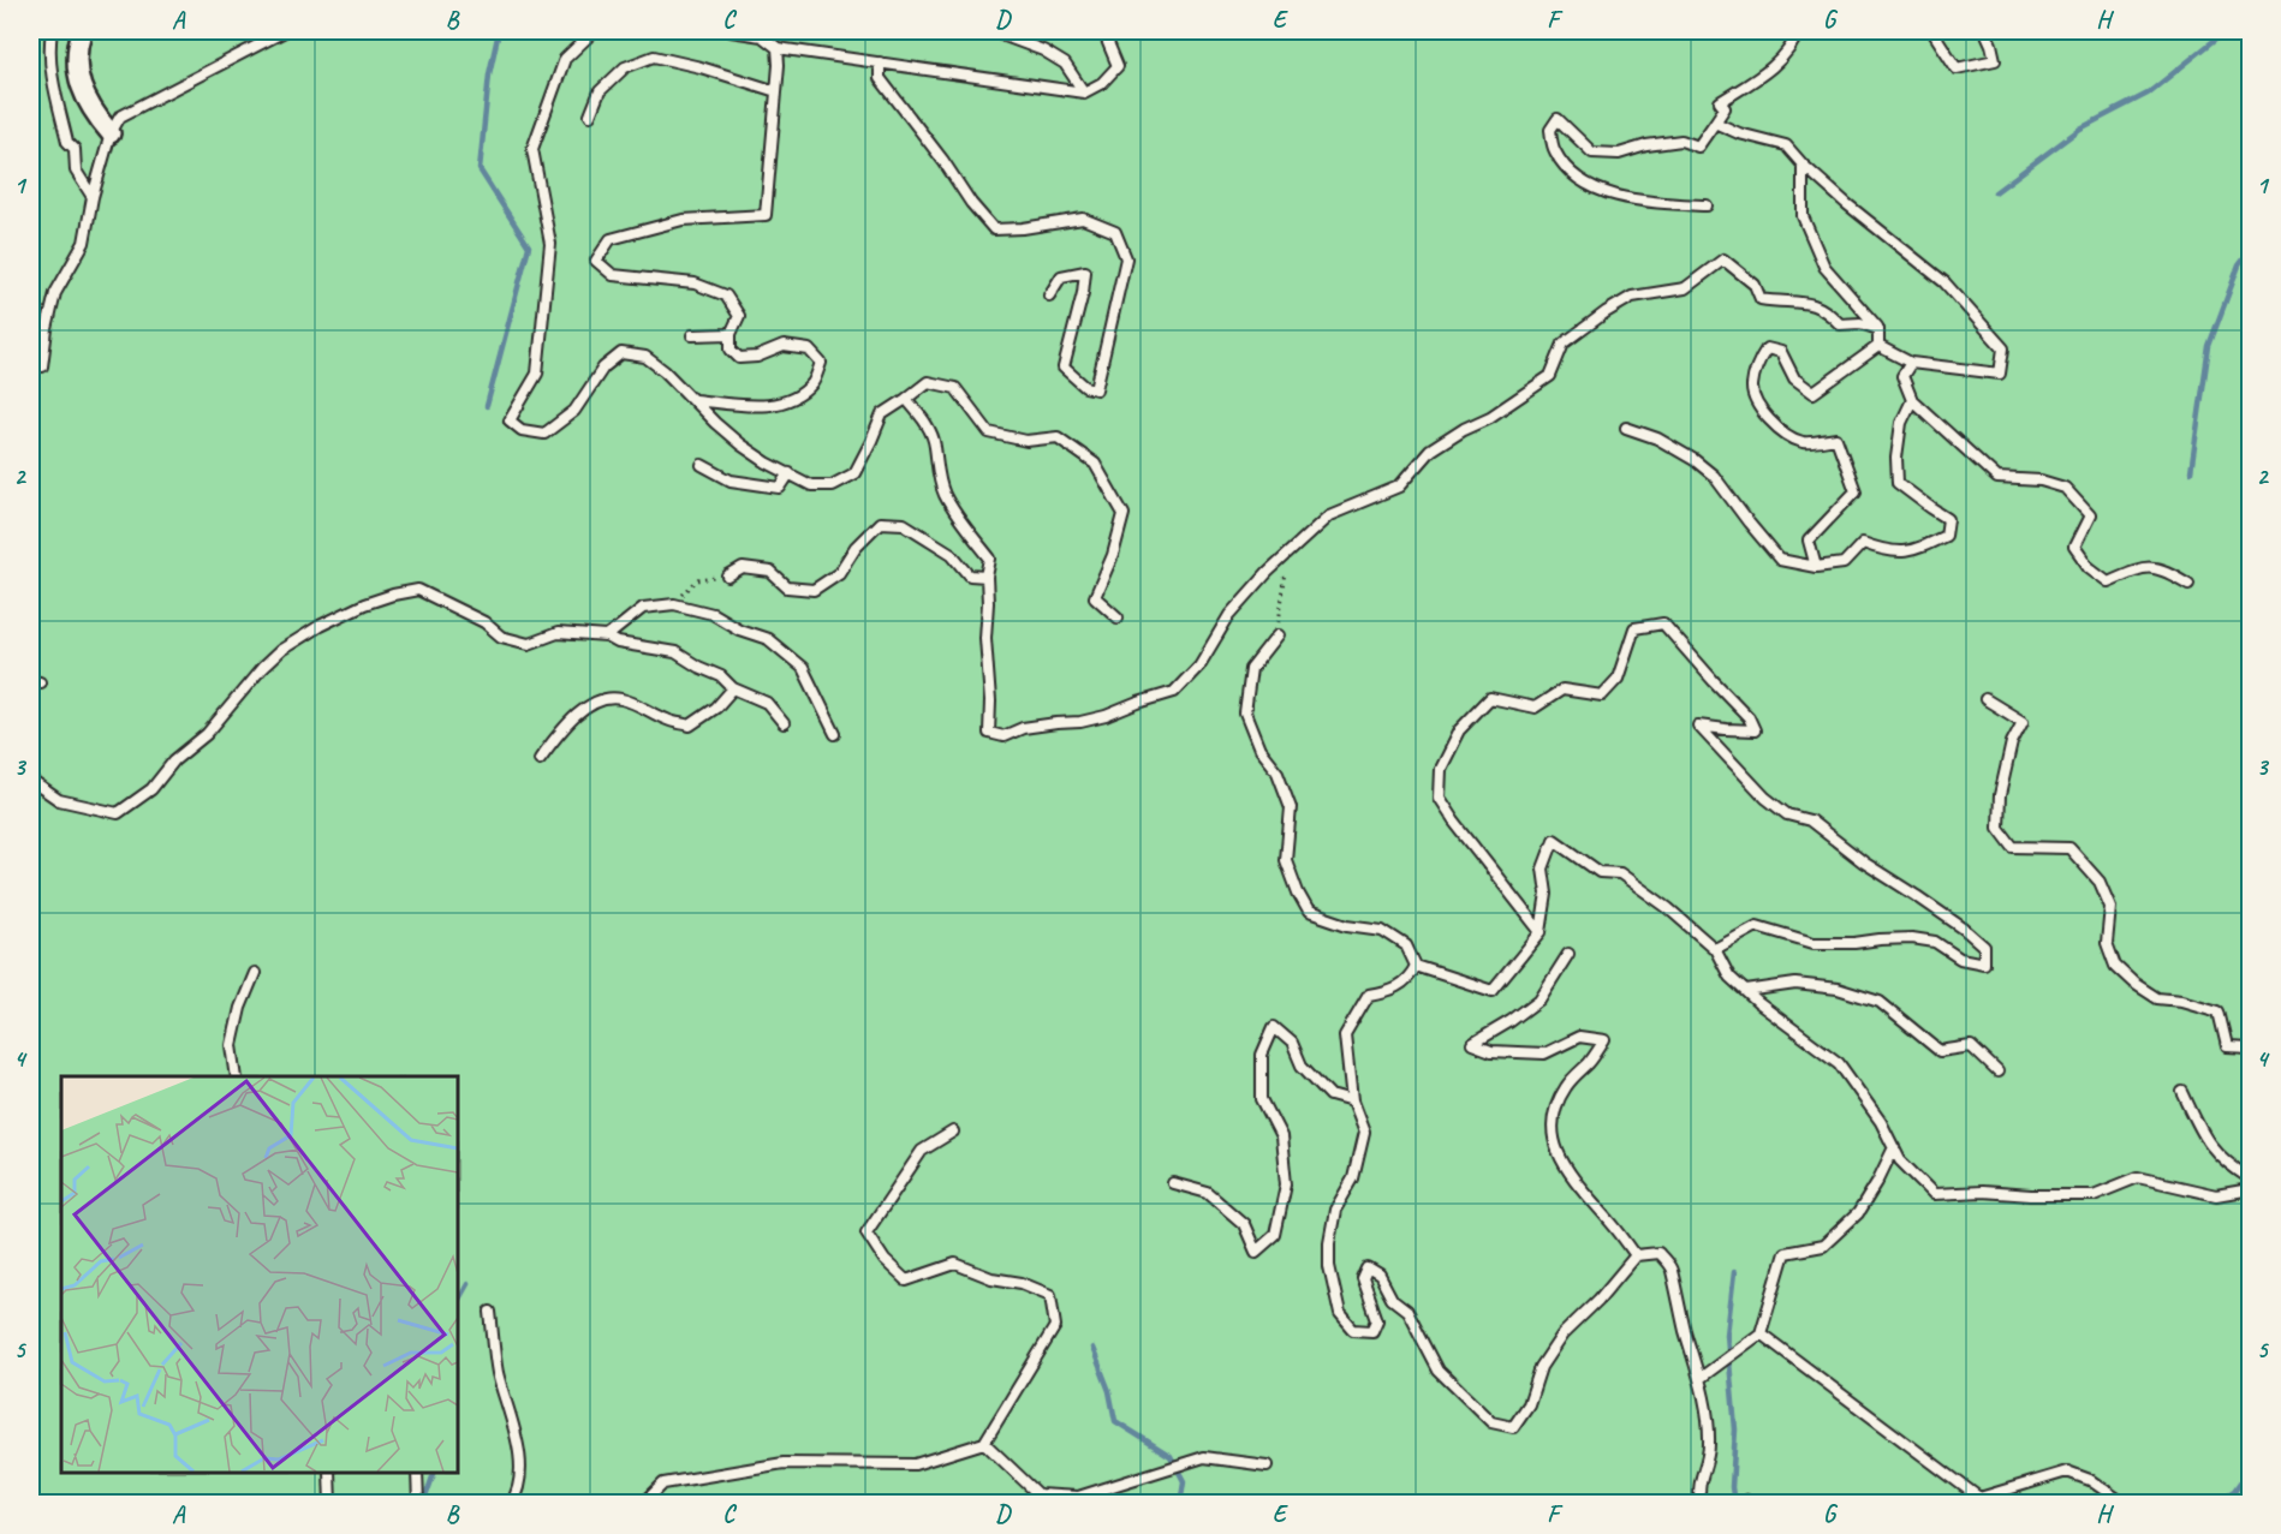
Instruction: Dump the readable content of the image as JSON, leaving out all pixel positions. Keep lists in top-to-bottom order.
{
  "grid": {
    "columns": [
      "A",
      "B",
      "C",
      "D",
      "E",
      "F",
      "G",
      "H"
    ],
    "rows": [
      "1",
      "2",
      "3",
      "4",
      "5"
    ]
  }
}
